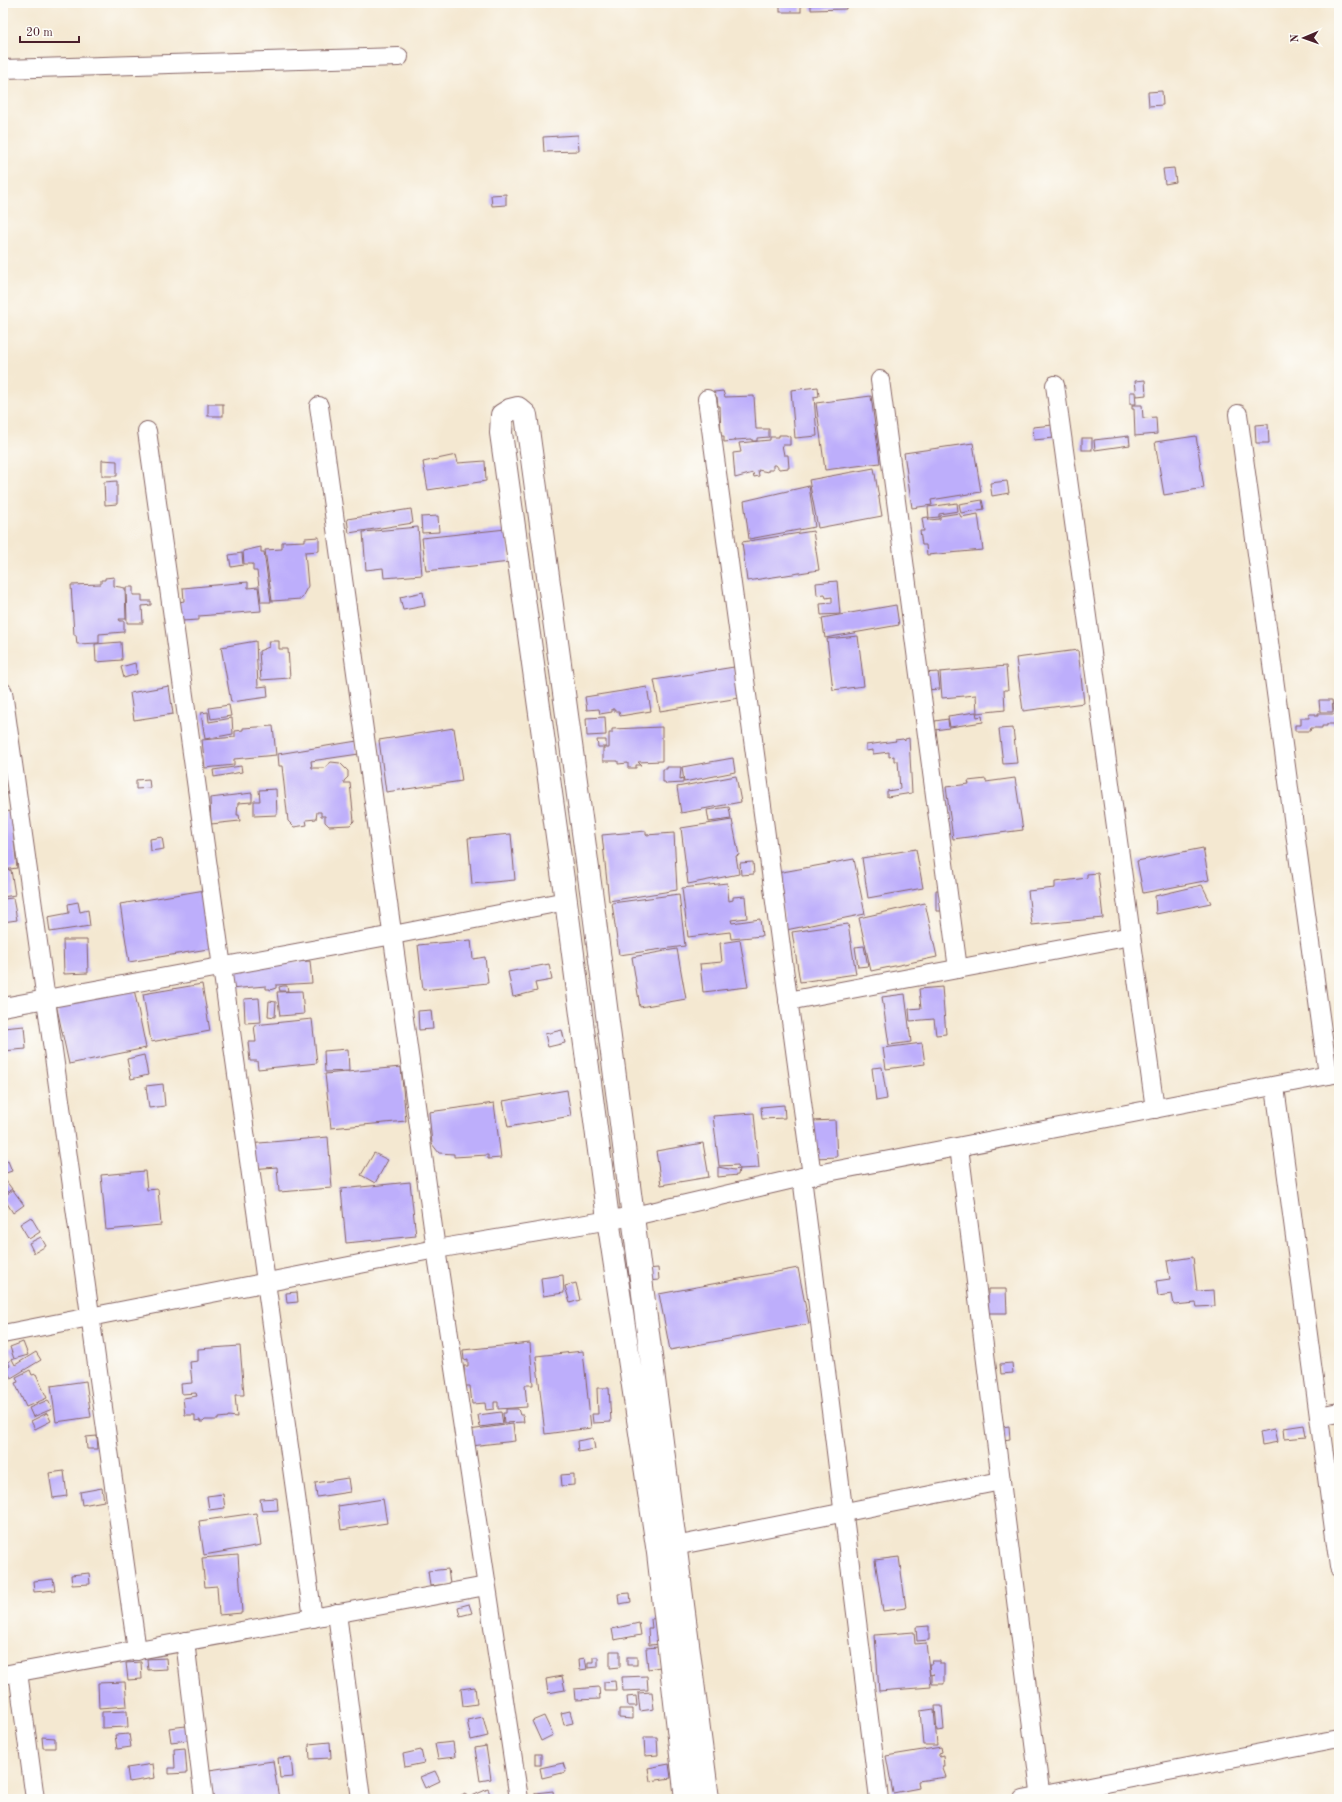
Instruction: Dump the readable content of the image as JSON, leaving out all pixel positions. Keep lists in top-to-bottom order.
{
  "scale_bar": "20 m",
  "north": "left"
}
